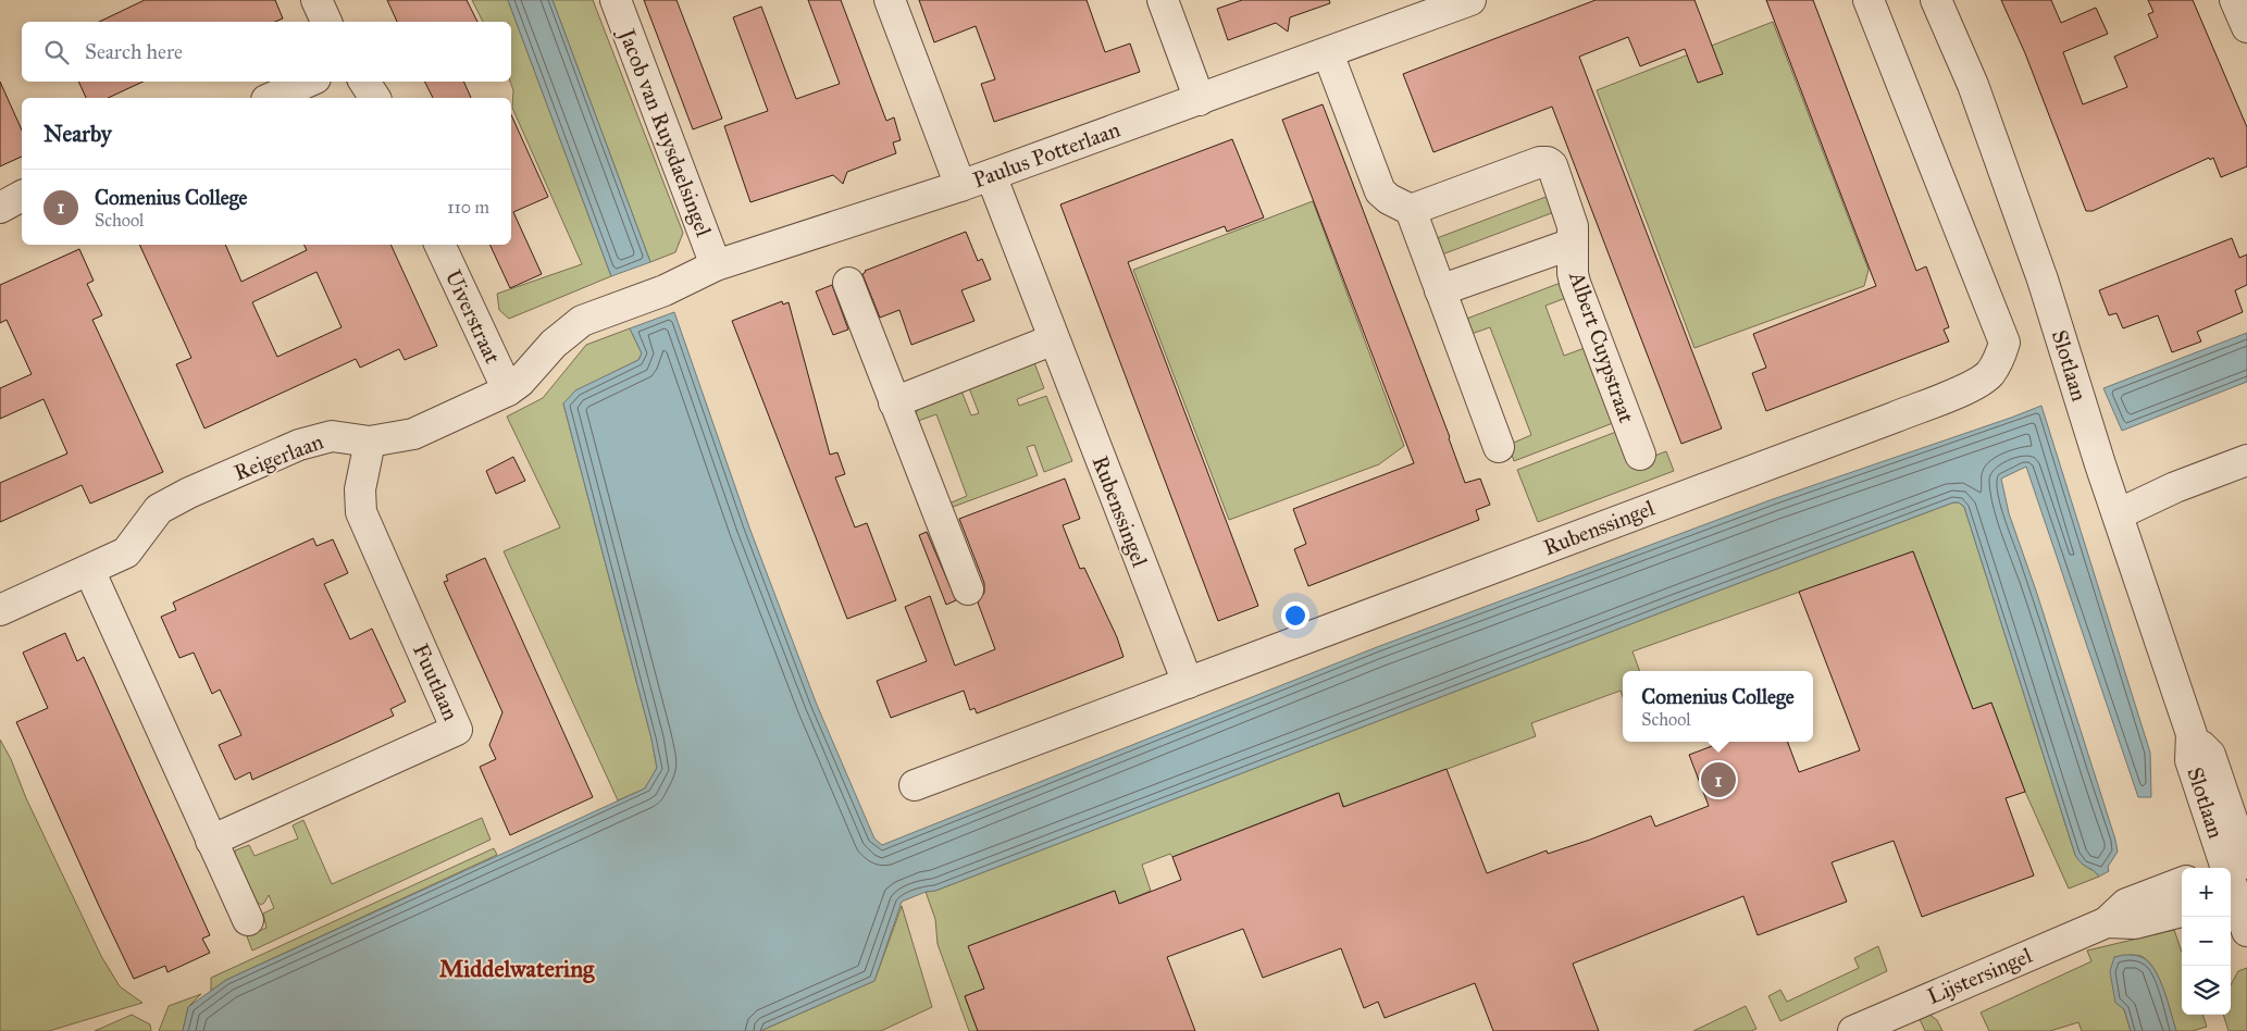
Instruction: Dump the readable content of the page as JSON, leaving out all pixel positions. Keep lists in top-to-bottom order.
{
  "streets": {
    "street": [
      "Jacob van Ruysdaelsingel",
      "Paulus Potterlaan",
      "Uiverstraat",
      "Albert Cuypstraat",
      "Slotlaan",
      "Reigerlaan",
      "Rubenssingel",
      "Fuutlaan",
      "Lijstersingel"
    ]
  },
  "crossings": [
    ["Jacob van Ruysdaelsingel", "Paulus Potterlaan"],
    ["Paulus Potterlaan", "Reigerlaan"],
    ["Paulus Potterlaan", "Rubenssingel"],
    ["Uiverstraat", "Reigerlaan"],
    ["Reigerlaan", "Fuutlaan"]
  ],
  "districts": ["Middelwatering"],
  "page": {
    "search": "Search here",
    "heading": "Nearby",
    "list": [
      {
        "mark": "1",
        "name": "Comenius College",
        "note": "School",
        "value": "110 m"
      }
    ],
    "popup": ["Comenius College", "School"],
    "pins": "1",
    "map_buttons": ["+", "−"]
  }
}
